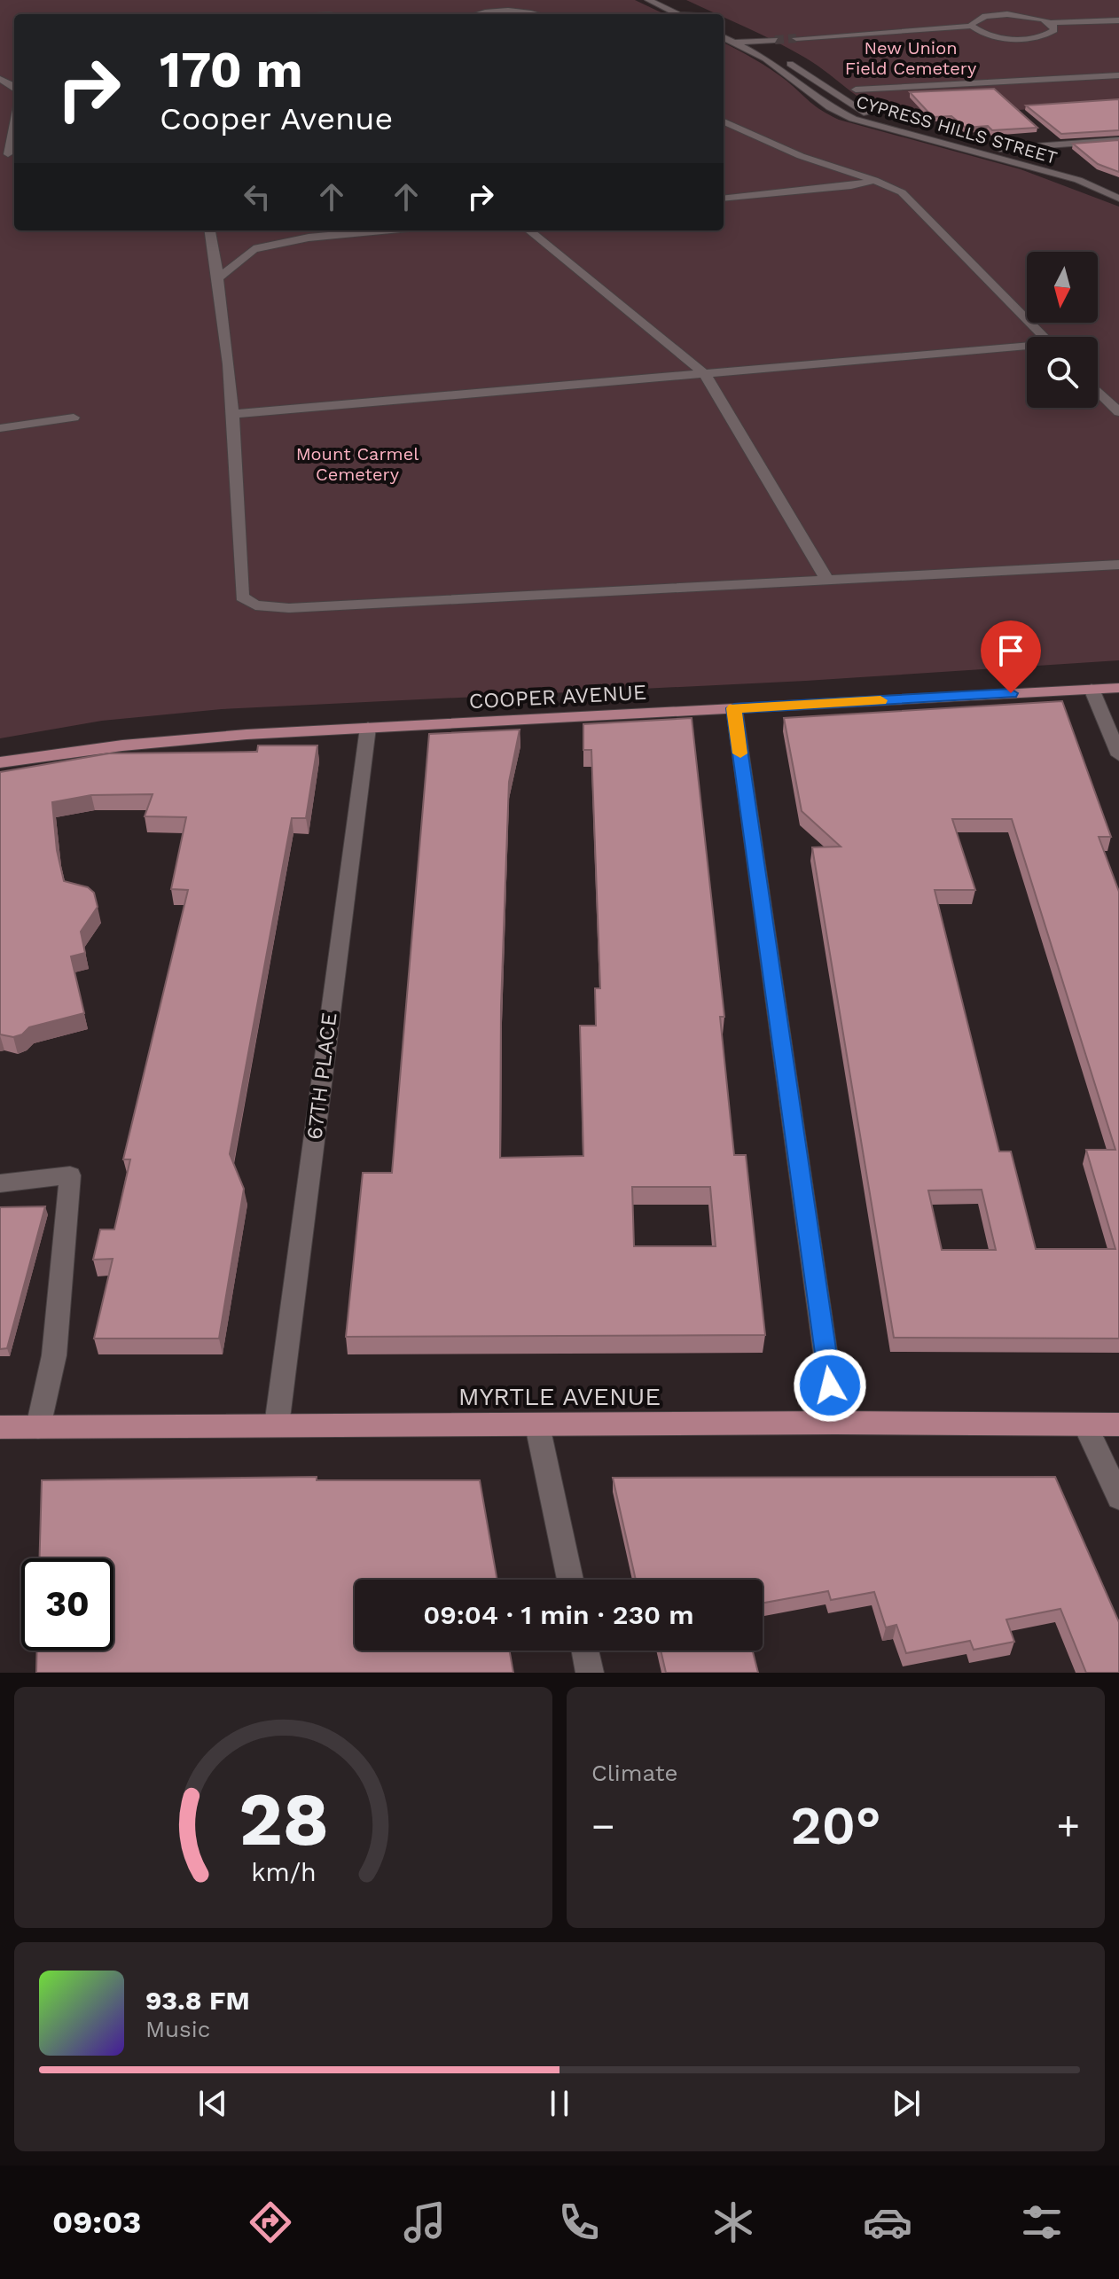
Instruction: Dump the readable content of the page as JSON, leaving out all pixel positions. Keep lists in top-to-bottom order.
{
  "streets": {
    "main road": ["COOPER AVENUE", "MYRTLE AVENUE"],
    "street": ["CYPRESS HILLS STREET", "67TH PLACE"]
  },
  "crossings": [
    ["COOPER AVENUE", "67TH PLACE"],
    ["67TH PLACE", "MYRTLE AVENUE"]
  ],
  "parks": ["New Union Field Cemetery", "Mount Carmel Cemetery"],
  "north": "bottom",
  "page": {
    "turn": ["170 m", "Cooper Avenue"],
    "limit": "30",
    "trip": "09:04 · 1 min · 230 m",
    "tile": "Climate",
    "heat": ["−", "20°", "+"],
    "song": ["93.8 FM", "Music"],
    "tabs": "09:03",
    "gauge": ["28", "km/h"]
  }
}
